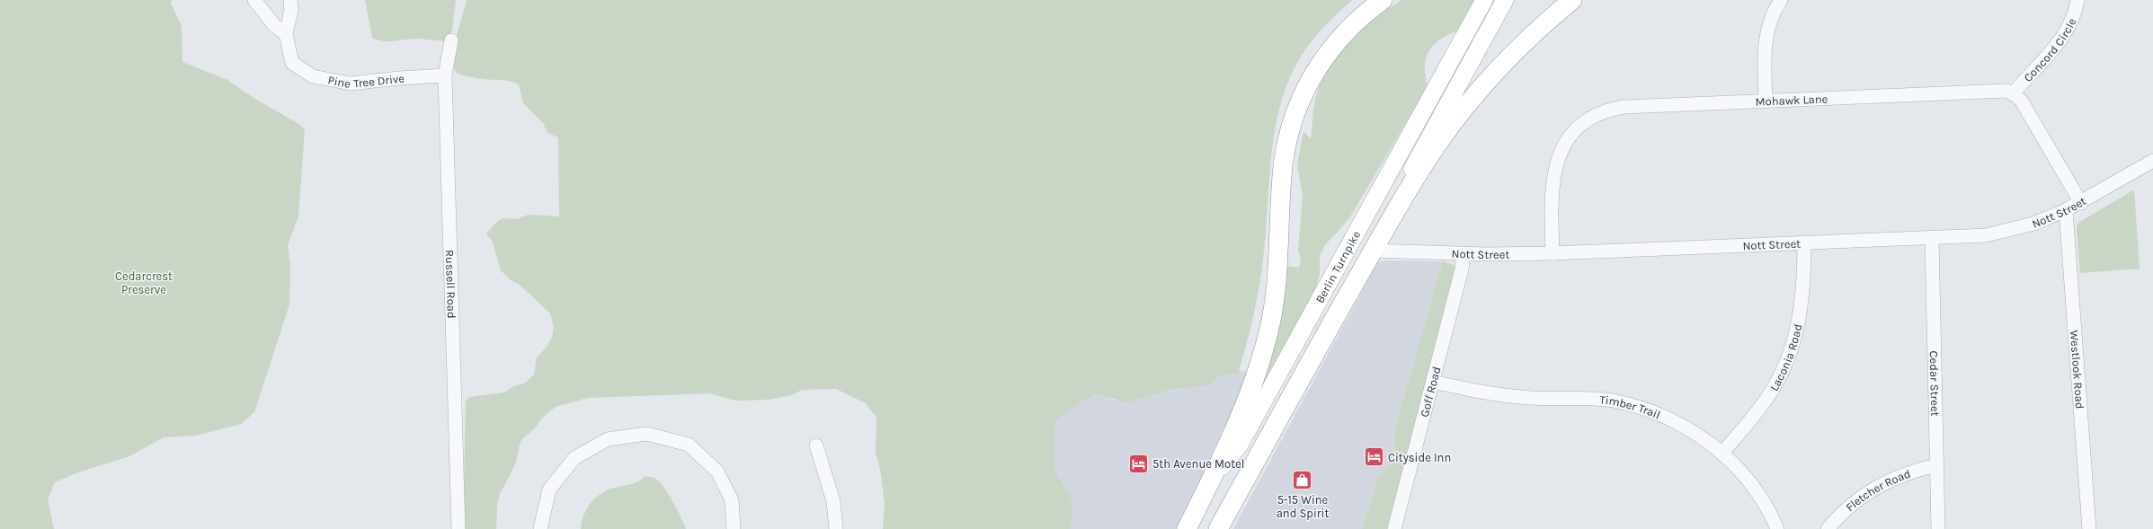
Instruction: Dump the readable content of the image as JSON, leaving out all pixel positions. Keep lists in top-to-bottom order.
{
  "streets": {
    "highway": ["Berlin Turnpike"],
    "street": [
      "Concord Circle",
      "Pine Tree Drive",
      "Mohawk Lane",
      "Nott Street",
      "Russell Road",
      "Laconia Road",
      "Westlook Road",
      "Cedar Street",
      "Goff Road",
      "Timber Trail",
      "Fletcher Road"
    ]
  },
  "crossings": [
    ["Concord Circle", "Mohawk Lane"],
    ["Pine Tree Drive", "Russell Road"],
    ["Mohawk Lane", "Nott Street"],
    ["Nott Street", "Berlin Turnpike"],
    ["Nott Street", "Laconia Road"],
    ["Nott Street", "Westlook Road"],
    ["Nott Street", "Cedar Street"],
    ["Nott Street", "Goff Road"],
    ["Laconia Road", "Timber Trail"],
    ["Cedar Street", "Fletcher Road"],
    ["Goff Road", "Timber Trail"]
  ],
  "parks": ["Cedarcrest Preserve"],
  "places": {
    "hotel": ["Cityside Inn", "5th Avenue Motel"],
    "shop": ["5-15 Wine and Spirit"]
  }
}
